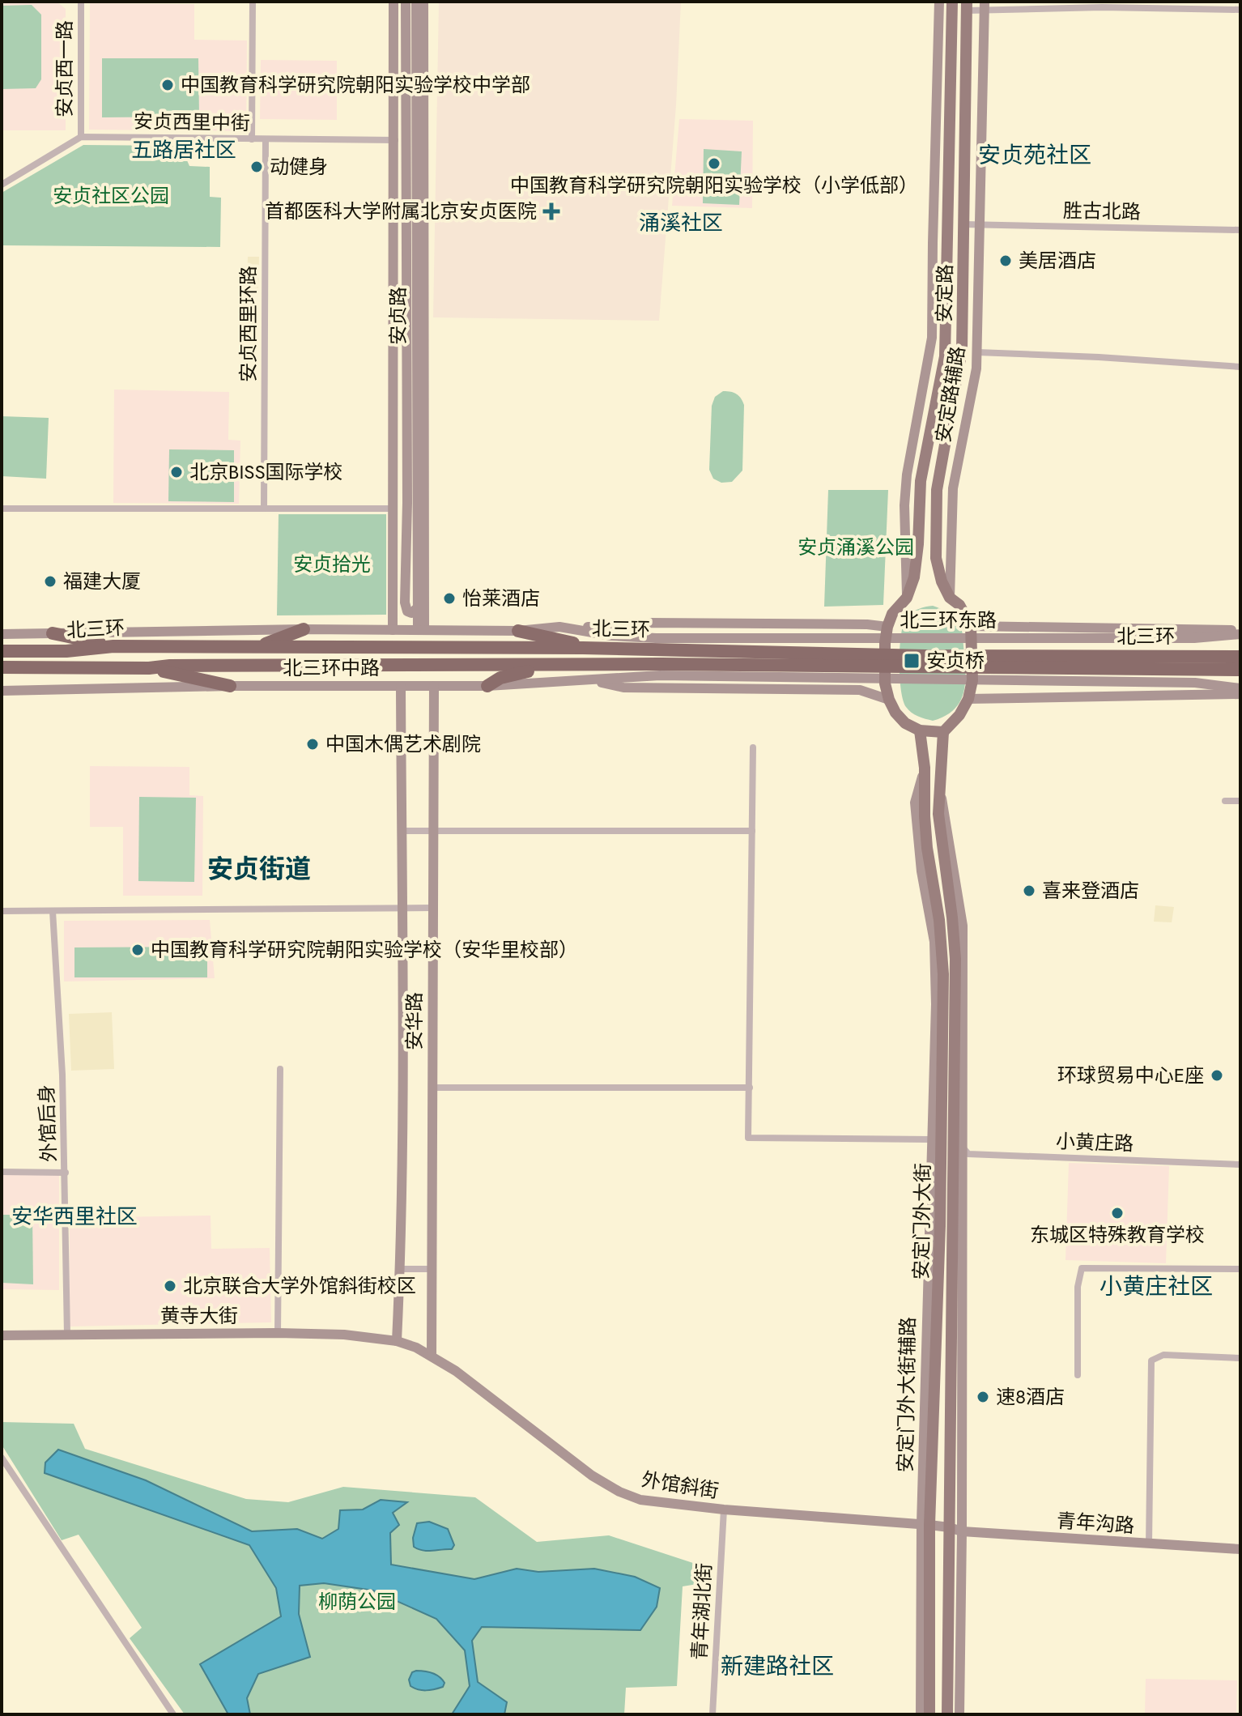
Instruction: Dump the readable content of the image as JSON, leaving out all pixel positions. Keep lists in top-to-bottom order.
{
  "streets": {
    "highway": ["北三环"],
    "main road": ["安定路", "安定门外大街"],
    "street": [
      "安贞西一路",
      "安贞西里中街",
      "胜古北路",
      "安贞路",
      "安贞西里环路",
      "安定路辅路",
      "北三环东路",
      "北三环中路",
      "安华路",
      "外馆后身",
      "小黄庄路",
      "黄寺大街",
      "外馆斜街",
      "青年沟路",
      "青年湖北街"
    ]
  },
  "crossings": [
    ["安贞西一路", "安贞西里中街"],
    ["安贞西里中街", "安贞路"],
    ["安贞西里中街", "安贞西里环路"],
    ["胜古北路", "安定路"],
    ["胜古北路", "安定路辅路"],
    ["安定路", "安定路辅路"],
    ["安贞路", "北三环中路"],
    ["北三环东路", "北三环"],
    ["北三环东路", "北三环中路"],
    ["北三环", "北三环中路"],
    ["北三环中路", "安华路"],
    ["安华路", "黄寺大街"],
    ["安华路", "外馆斜街"],
    ["外馆后身", "黄寺大街"],
    ["小黄庄路", "安定门外大街"],
    ["安定门外大街", "外馆斜街"],
    ["安定门外大街", "青年沟路"],
    ["黄寺大街", "外馆斜街"],
    ["外馆斜街", "青年沟路"],
    ["外馆斜街", "青年湖北街"]
  ],
  "districts": [
    "五路居社区",
    "安贞苑社区",
    "涌溪社区",
    "安贞街道",
    "安华西里社区",
    "小黄庄社区",
    "新建路社区"
  ],
  "parks": [
    "安贞社区公园",
    "安贞涌溪公园",
    "安贞拾光",
    "柳荫公园"
  ],
  "places": {
    "other": [
      "中国教育科学研究院朝阳实验学校中学部",
      "中国教育科学研究院朝阳实验学校（小学低部）",
      "动健身",
      "美居酒店",
      "北京BISS国际学校",
      "福建大厦",
      "怡莱酒店",
      "中国木偶艺术剧院",
      "喜来登酒店",
      "中国教育科学研究院朝阳实验学校（安华里校部）",
      "环球贸易中心E座",
      "东城区特殊教育学校",
      "北京联合大学外馆斜街校区",
      "速8酒店"
    ],
    "health": ["首都医科大学附属北京安贞医院"],
    "transit": ["安贞桥"]
  }
}
